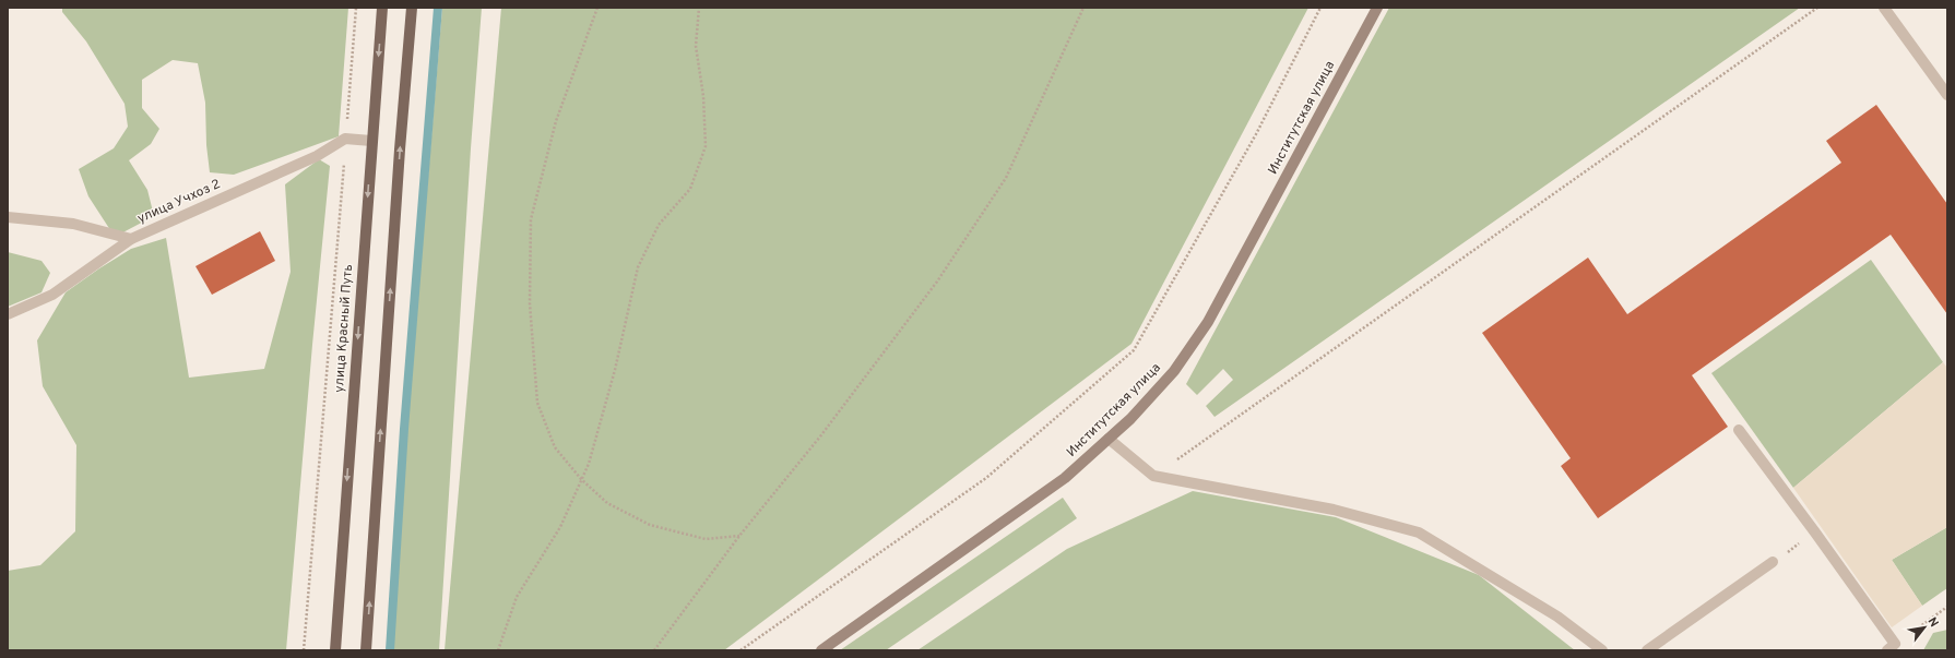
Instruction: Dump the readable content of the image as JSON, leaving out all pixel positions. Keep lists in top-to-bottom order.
{
  "streets": {
    "main road": ["улица Красный Путь"],
    "street": ["Институтская улица", "улица Учхоз 2"]
  },
  "north": "top right"
}
